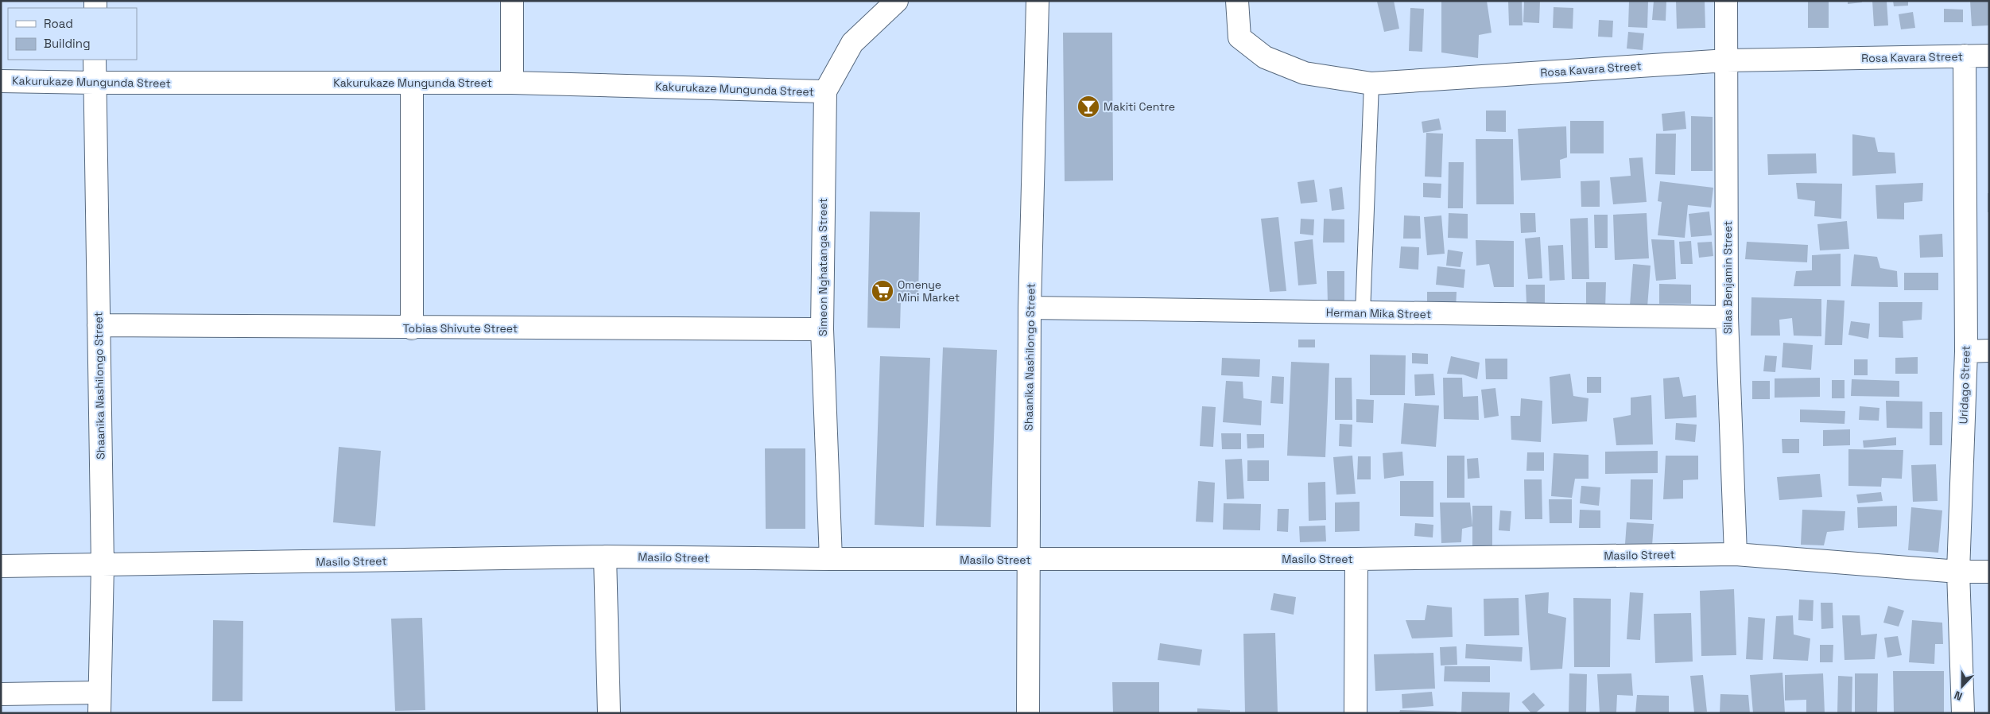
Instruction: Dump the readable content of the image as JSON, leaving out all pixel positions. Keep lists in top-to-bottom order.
{
  "streets": {
    "street": [
      "Rosa Kavara Street",
      "Kakurukaze Mungunda Street",
      "Simeon Nghatanga Street",
      "Silas Benjamin Street",
      "Herman Mika Street",
      "Tobias Shivute Street",
      "Shaanika Nashilongo Street",
      "Uridago Street",
      "Masilo Street"
    ]
  },
  "crossings": [
    ["Rosa Kavara Street", "Silas Benjamin Street"],
    ["Rosa Kavara Street", "Uridago Street"],
    ["Kakurukaze Mungunda Street", "Simeon Nghatanga Street"],
    ["Kakurukaze Mungunda Street", "Shaanika Nashilongo Street"],
    ["Simeon Nghatanga Street", "Tobias Shivute Street"],
    ["Simeon Nghatanga Street", "Masilo Street"],
    ["Silas Benjamin Street", "Herman Mika Street"],
    ["Silas Benjamin Street", "Masilo Street"],
    ["Herman Mika Street", "Shaanika Nashilongo Street"],
    ["Tobias Shivute Street", "Shaanika Nashilongo Street"],
    ["Shaanika Nashilongo Street", "Masilo Street"],
    ["Uridago Street", "Masilo Street"]
  ],
  "places": {
    "bar": ["Makiti Centre"],
    "supermarket": ["Omenye Mini Market"]
  },
  "legend": ["Road", "Building"],
  "north": "bottom"
}
